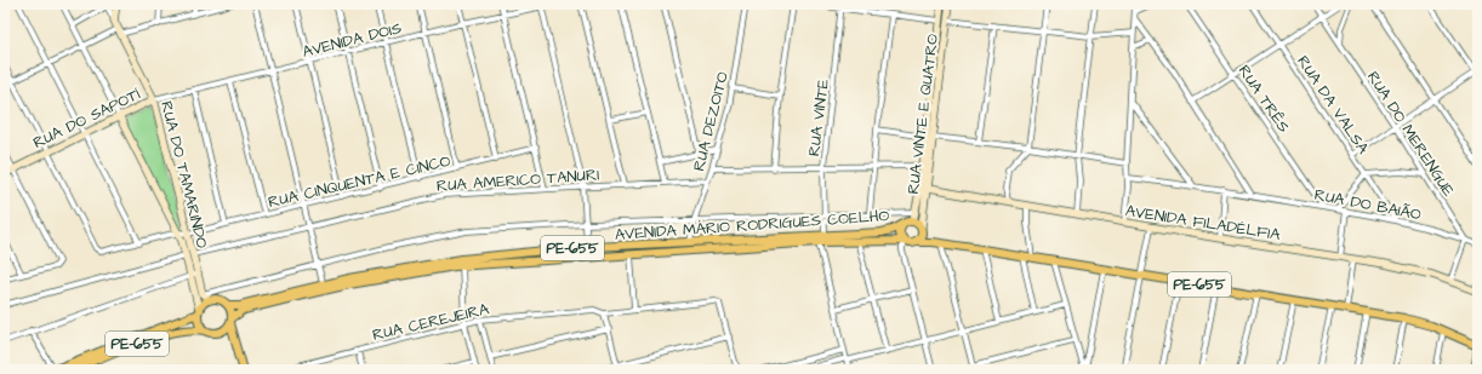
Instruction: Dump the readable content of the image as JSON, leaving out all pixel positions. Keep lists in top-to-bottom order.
{
  "streets": {
    "main road": ["AVENIDA MÁRIO RODRIGUES COELHO", "PE-655"],
    "street": [
      "AVENIDA DOIS",
      "RUA TRÊS",
      "RUA DA VALSA",
      "RUA VINTE E QUATRO",
      "RUA DO SAPOTÍ",
      "RUA VINTE",
      "RUA DEZOITO",
      "RUA DO MERENGUE",
      "RUA DO TAMARINDO",
      "RUA AMERICO TANURI",
      "RUA CINQUENTA E CINCO",
      "RUA DO BAIÃO",
      "AVENIDA FILADÉLFIA",
      "RUA CEREJEIRA"
    ]
  },
  "crossings": [
    ["AVENIDA DOIS", "RUA DO SAPOTÍ"],
    ["AVENIDA DOIS", "RUA DO TAMARINDO"],
    ["RUA TRÊS", "RUA DO BAIÃO"],
    ["RUA DA VALSA", "RUA DO BAIÃO"],
    ["RUA VINTE E QUATRO", "AVENIDA FILADÉLFIA"],
    ["RUA VINTE E QUATRO", "AVENIDA MÁRIO RODRIGUES COELHO"],
    ["RUA VINTE E QUATRO", "PE-655"],
    ["RUA DO SAPOTÍ", "RUA DO TAMARINDO"],
    ["RUA VINTE", "AVENIDA MÁRIO RODRIGUES COELHO"],
    ["RUA DEZOITO", "RUA AMERICO TANURI"],
    ["RUA DEZOITO", "AVENIDA MÁRIO RODRIGUES COELHO"],
    ["RUA DO MERENGUE", "RUA DO BAIÃO"],
    ["RUA DO TAMARINDO", "RUA AMERICO TANURI"],
    ["RUA DO TAMARINDO", "RUA CINQUENTA E CINCO"],
    ["RUA DO TAMARINDO", "AVENIDA MÁRIO RODRIGUES COELHO"],
    ["RUA DO TAMARINDO", "PE-655"],
    ["AVENIDA MÁRIO RODRIGUES COELHO", "PE-655"]
  ]
}
